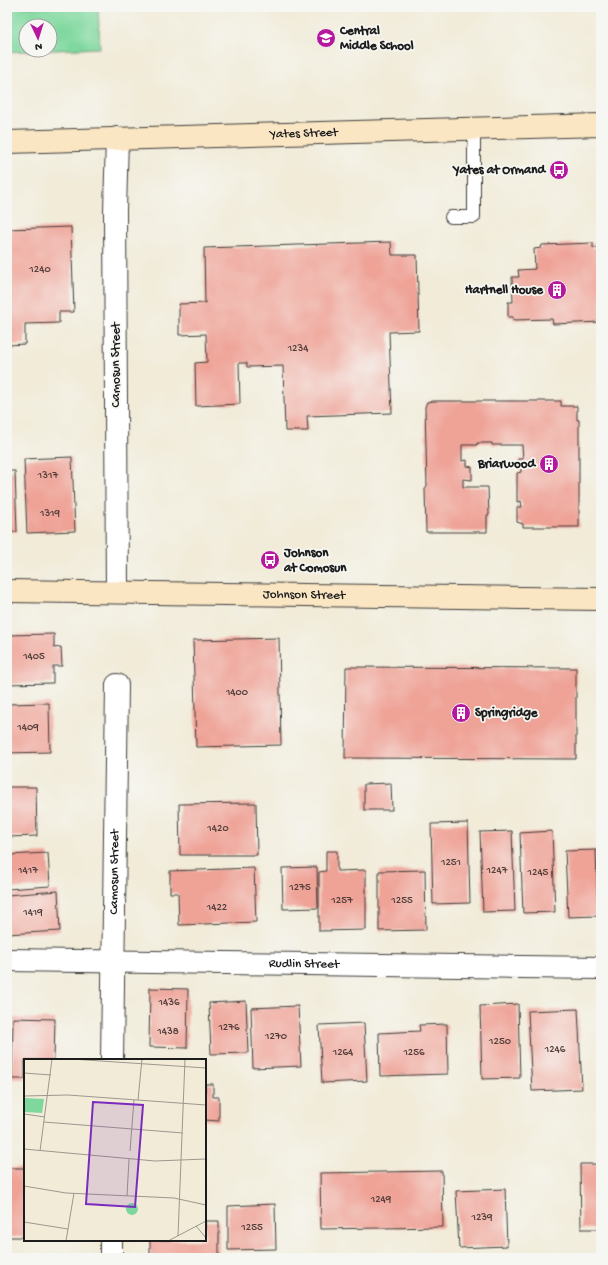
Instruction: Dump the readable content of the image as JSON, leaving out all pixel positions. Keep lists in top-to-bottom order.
{
  "streets": {
    "main road": ["Yates Street", "Johnson Street"],
    "street": ["Camosun Street", "Rudlin Street"]
  },
  "crossings": [
    ["Yates Street", "Camosun Street"],
    ["Camosun Street", "Johnson Street"],
    ["Camosun Street", "Rudlin Street"]
  ],
  "places": {
    "school or university": ["Central Middle School"],
    "bus stop": ["Yates at Ormand", "Johnson at Comosun"],
    "building": ["Hartnell House", "Briarwood", "Springridge"]
  },
  "house_numbers": [
    "1240",
    "1234",
    "1317",
    "1319",
    "1405",
    "1400",
    "1409",
    "1420",
    "1251",
    "1417",
    "1247",
    "1245",
    "1275",
    "1257",
    "1255",
    "1422",
    "1419",
    "1436",
    "1276",
    "1438",
    "1270",
    "1250",
    "1246",
    "1264",
    "1256",
    "1249",
    "1239",
    "1255"
  ],
  "north": "bottom"
}
